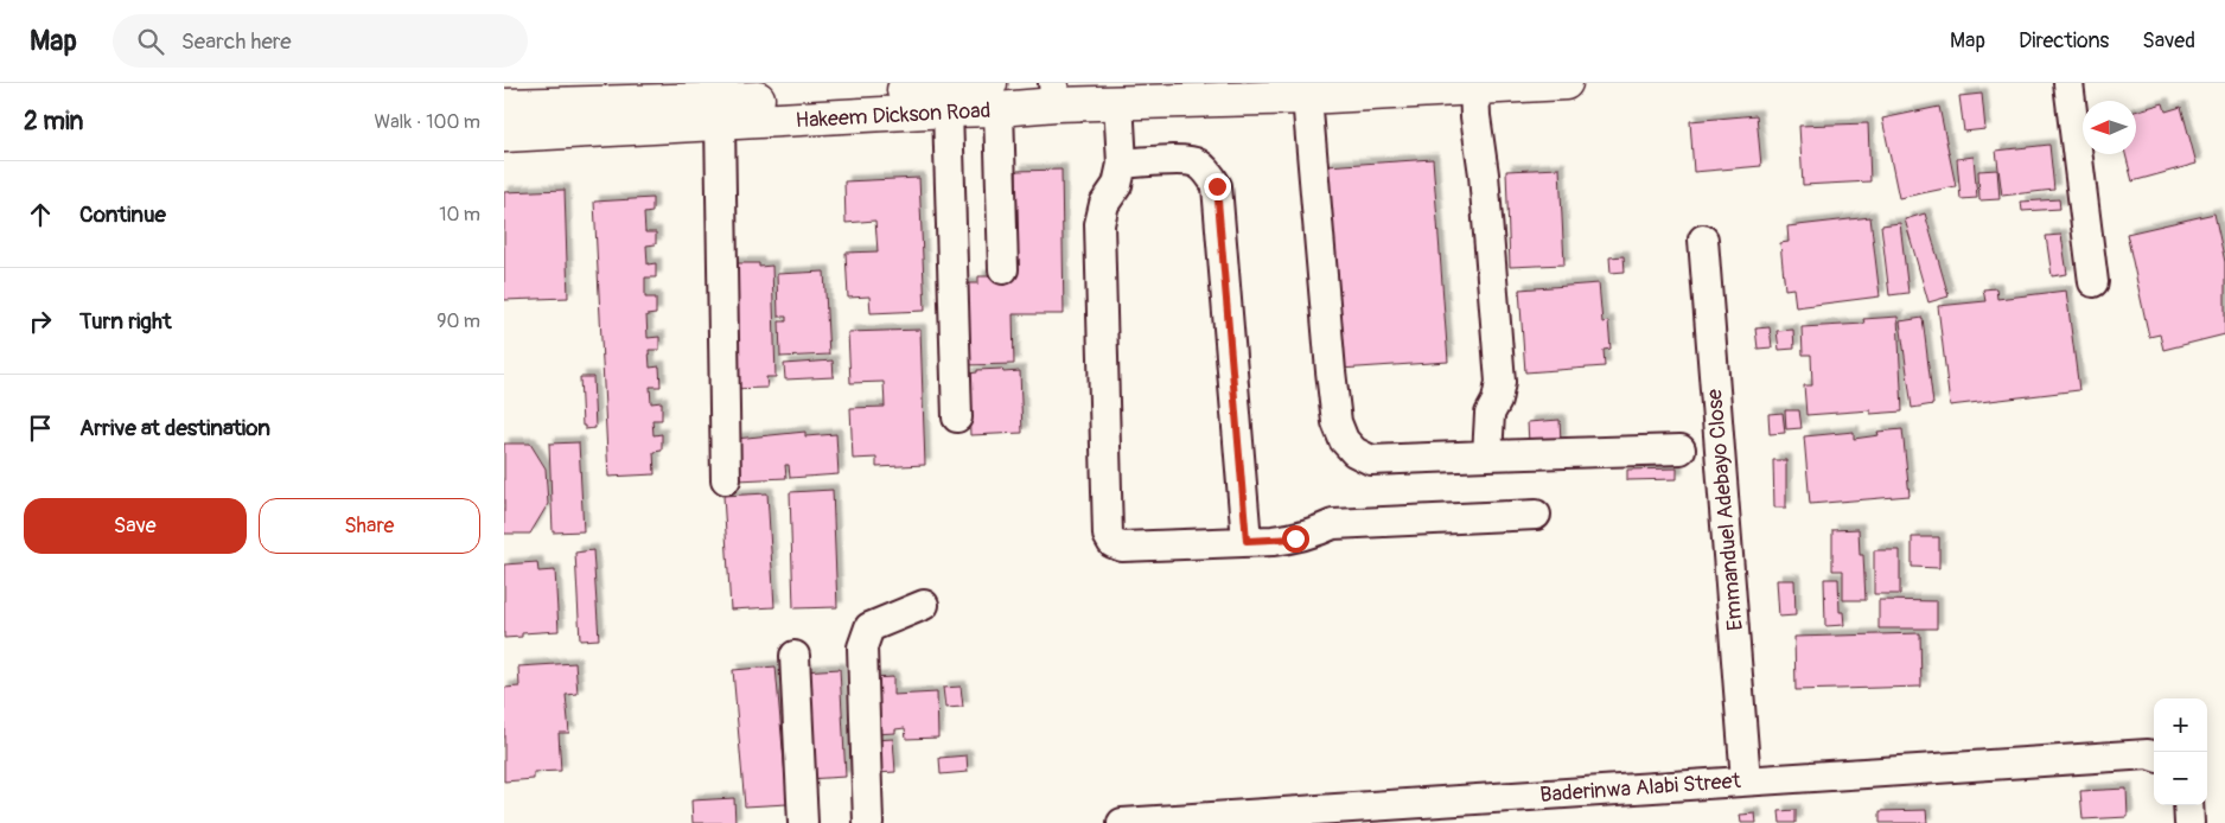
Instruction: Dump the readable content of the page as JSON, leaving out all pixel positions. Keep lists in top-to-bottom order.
{
  "streets": {
    "main road": ["Hakeem Dickson Road"],
    "street": ["Emmanduel Adebayo Close", "Baderinwa Alabi Street"]
  },
  "crossings": [
    ["Emmanduel Adebayo Close", "Baderinwa Alabi Street"]
  ],
  "north": "left",
  "page": {
    "header": "Map",
    "search": "Search here",
    "nav": ["Map", "Directions", "Saved"],
    "heading": ["2 min", "Walk · 100 m"],
    "list": [
      ["Continue", "10 m"],
      ["Turn right", "90 m"],
      "Arrive at destination"
    ],
    "buttons": ["Save", "Share"],
    "map_buttons": ["+", "−"]
  }
}
